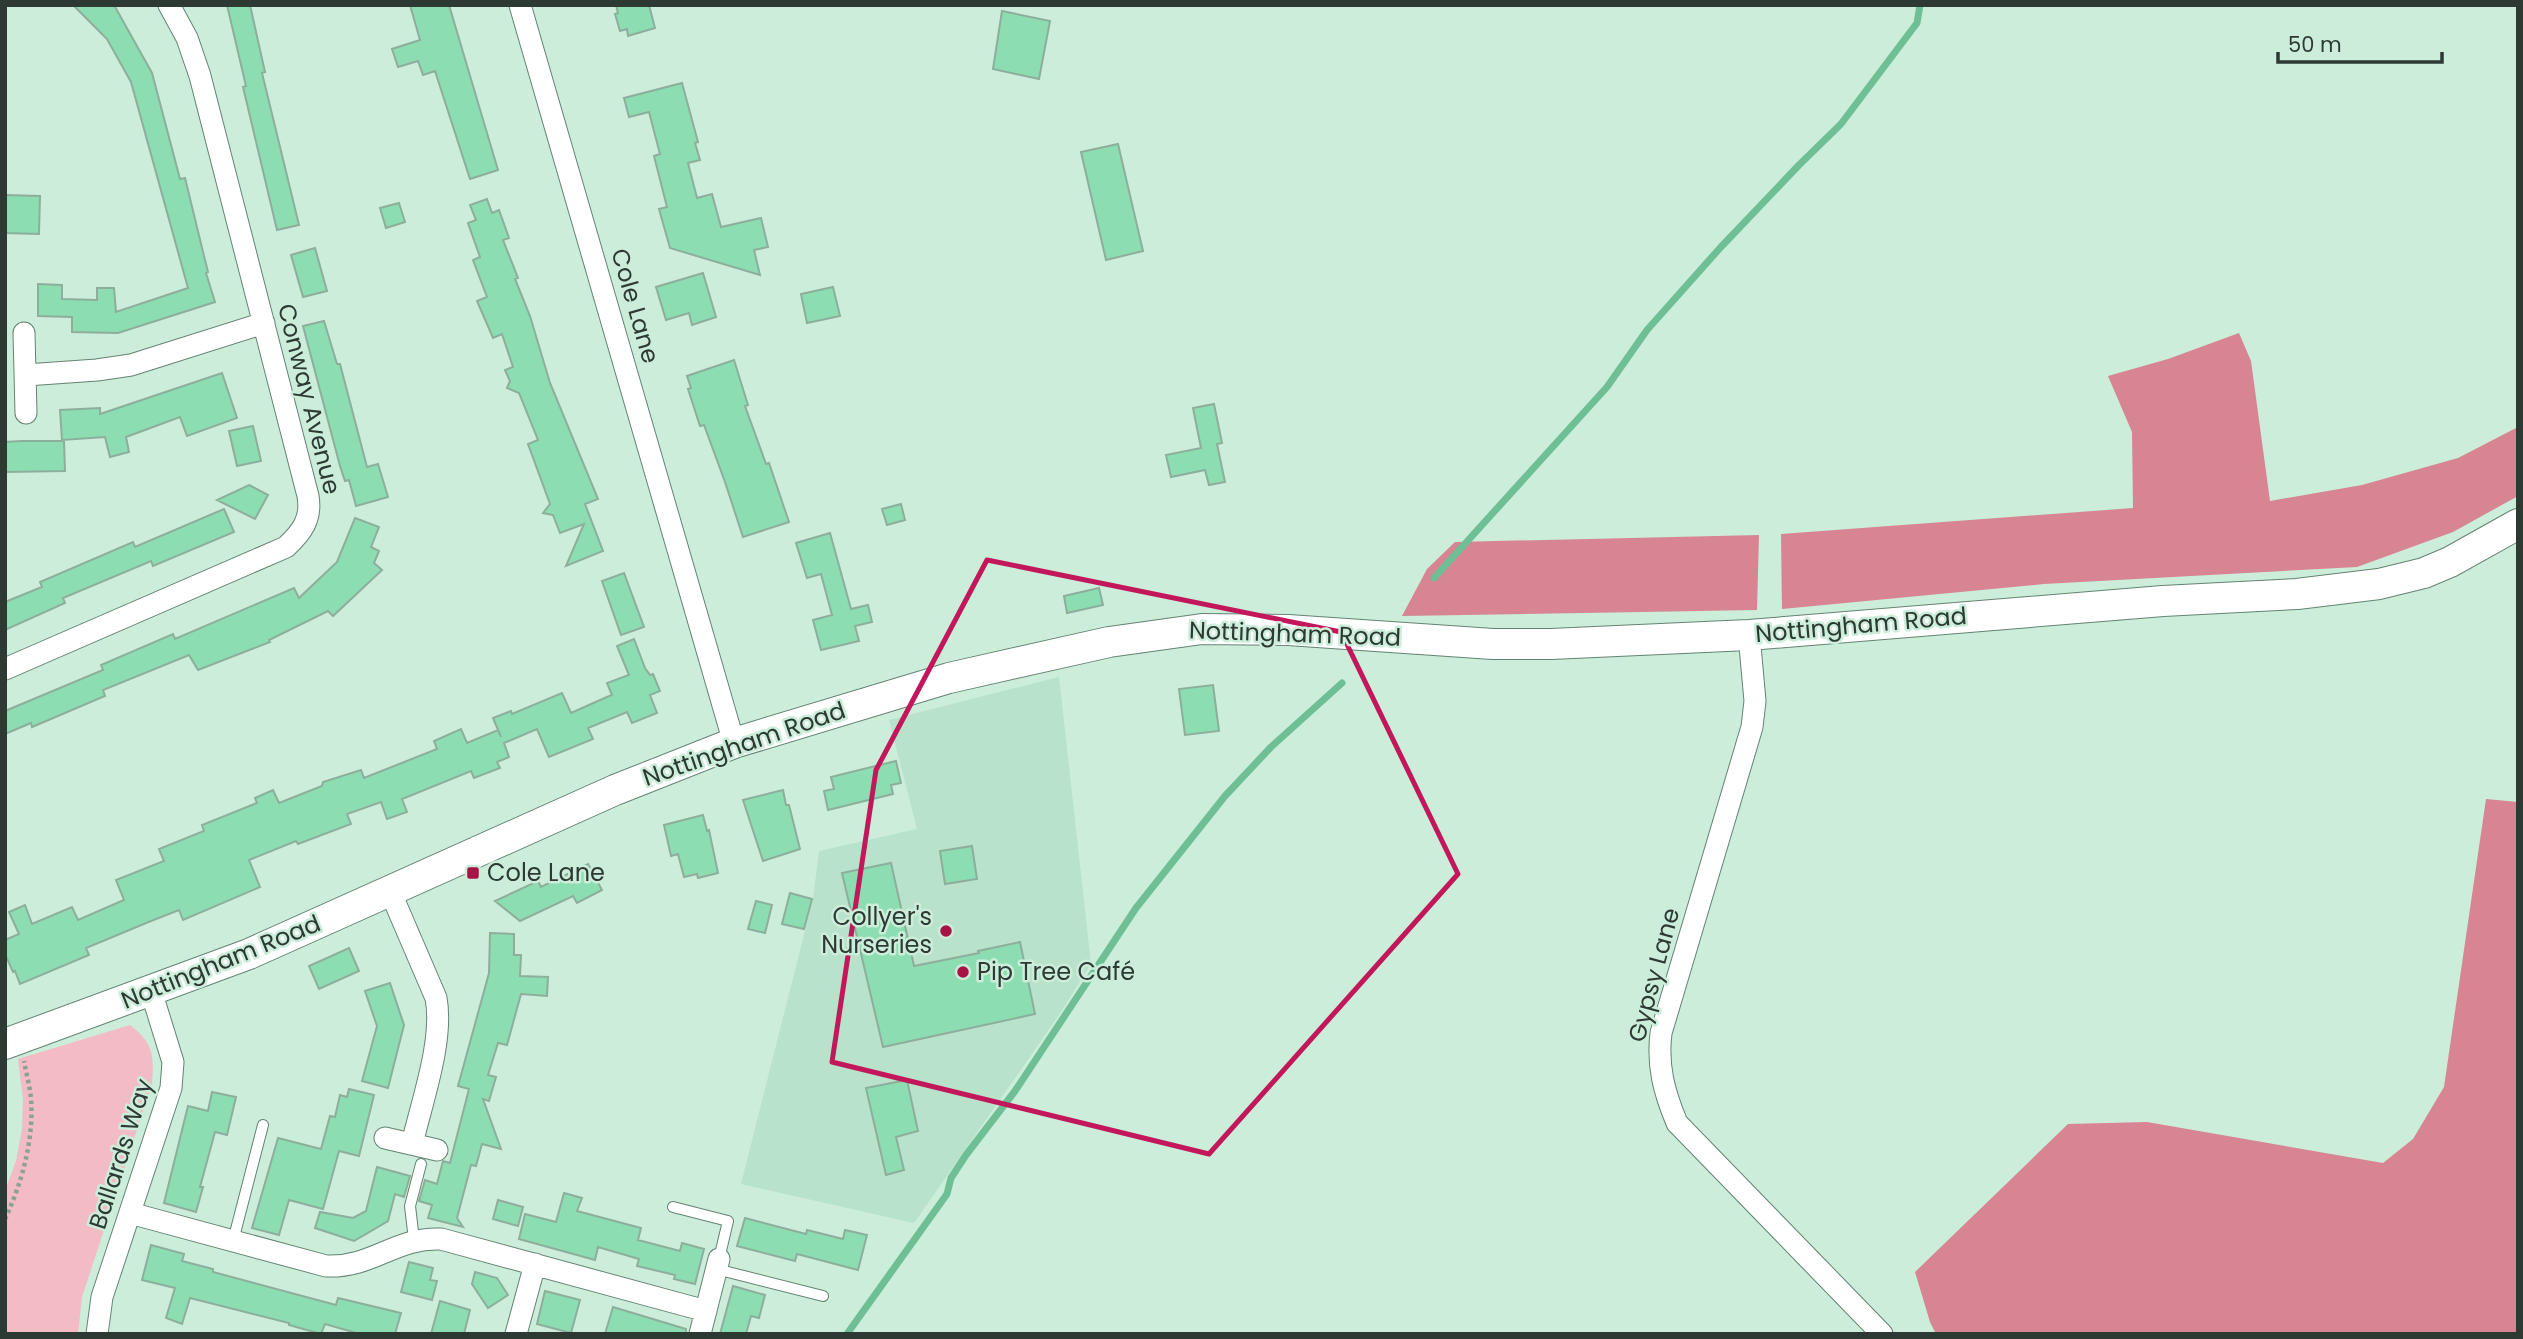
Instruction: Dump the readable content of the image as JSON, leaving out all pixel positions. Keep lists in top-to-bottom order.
{
  "streets": {
    "main road": ["Nottingham Road"],
    "street": [
      "Cole Lane",
      "Conway Avenue",
      "Gypsy Lane",
      "Ballards Way"
    ]
  },
  "crossings": [
    ["Cole Lane", "Nottingham Road"],
    ["Nottingham Road", "Gypsy Lane"],
    ["Nottingham Road", "Ballards Way"]
  ],
  "places": {
    "transit": ["Cole Lane"],
    "other": ["Collyer's Nurseries", "Pip Tree Café"]
  },
  "scale_bar": "50 m"
}
